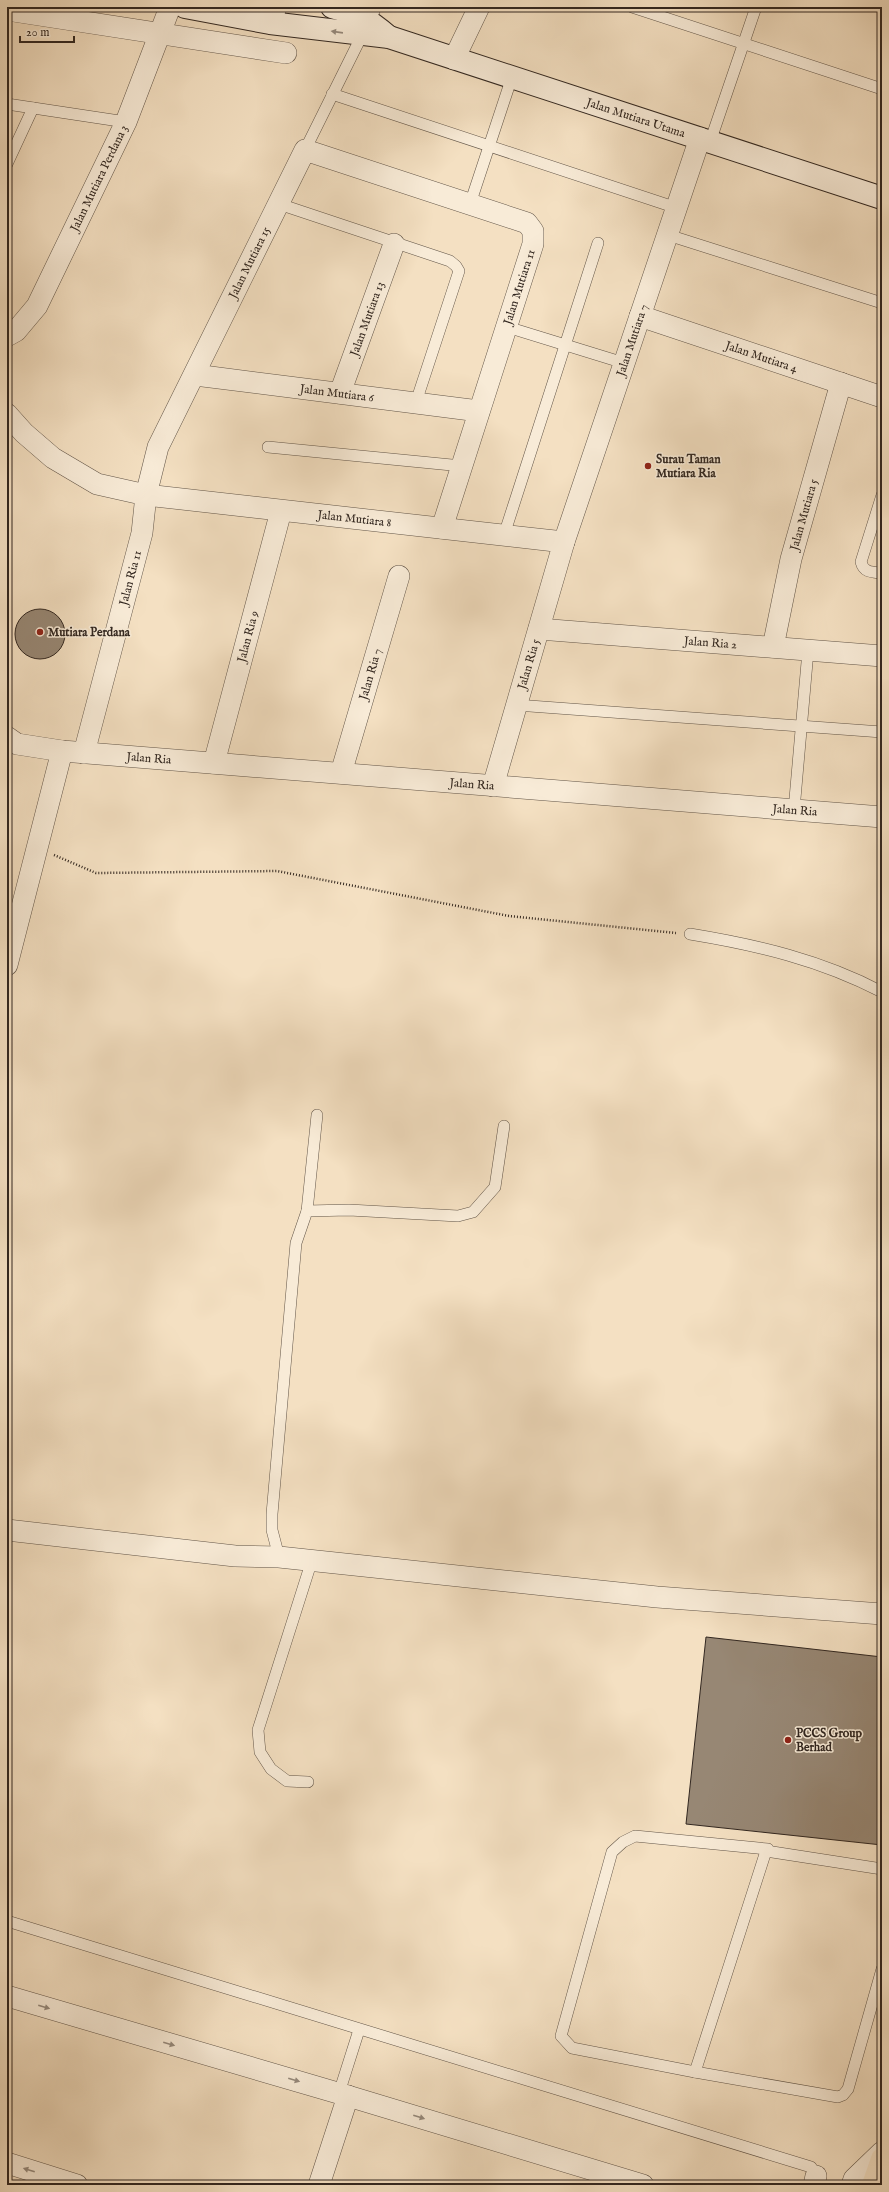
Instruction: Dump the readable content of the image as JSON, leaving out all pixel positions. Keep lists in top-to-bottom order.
{
  "streets": {
    "street": [
      "Jalan Mutiara Utama",
      "Jalan Mutiara Perdana 3",
      "Jalan Mutiara 15",
      "Jalan Mutiara 11",
      "Jalan Mutiara 13",
      "Jalan Mutiara 7",
      "Jalan Mutiara 4",
      "Jalan Mutiara 6",
      "Jalan Mutiara 5",
      "Jalan Mutiara 8",
      "Jalan Ria 11",
      "Jalan Ria 9",
      "Jalan Ria 2",
      "Jalan Ria 5",
      "Jalan Ria 7",
      "Jalan Ria"
    ]
  },
  "crossings": [
    ["Jalan Mutiara Utama", "Jalan Mutiara 7"],
    ["Jalan Mutiara 15", "Jalan Mutiara 11"],
    ["Jalan Mutiara 15", "Jalan Mutiara 6"],
    ["Jalan Mutiara 15", "Jalan Mutiara 8"],
    ["Jalan Mutiara 15", "Jalan Ria 11"],
    ["Jalan Mutiara 11", "Jalan Mutiara 6"],
    ["Jalan Mutiara 11", "Jalan Mutiara 8"],
    ["Jalan Mutiara 13", "Jalan Mutiara 6"],
    ["Jalan Mutiara 7", "Jalan Mutiara 4"],
    ["Jalan Mutiara 7", "Jalan Mutiara 8"],
    ["Jalan Mutiara 7", "Jalan Ria 5"],
    ["Jalan Mutiara 4", "Jalan Mutiara 5"],
    ["Jalan Mutiara 5", "Jalan Ria 2"],
    ["Jalan Mutiara 8", "Jalan Ria 11"],
    ["Jalan Mutiara 8", "Jalan Ria 9"],
    ["Jalan Mutiara 8", "Jalan Ria 5"],
    ["Jalan Ria 11", "Jalan Ria"],
    ["Jalan Ria 9", "Jalan Ria"],
    ["Jalan Ria 2", "Jalan Ria 5"],
    ["Jalan Ria 5", "Jalan Ria"],
    ["Jalan Ria 7", "Jalan Ria"]
  ],
  "places": ["Surau Taman Mutiara Ria", "Mutiara Perdana", "PCCS Group Berhad"],
  "scale_bar": "20 m"
}
